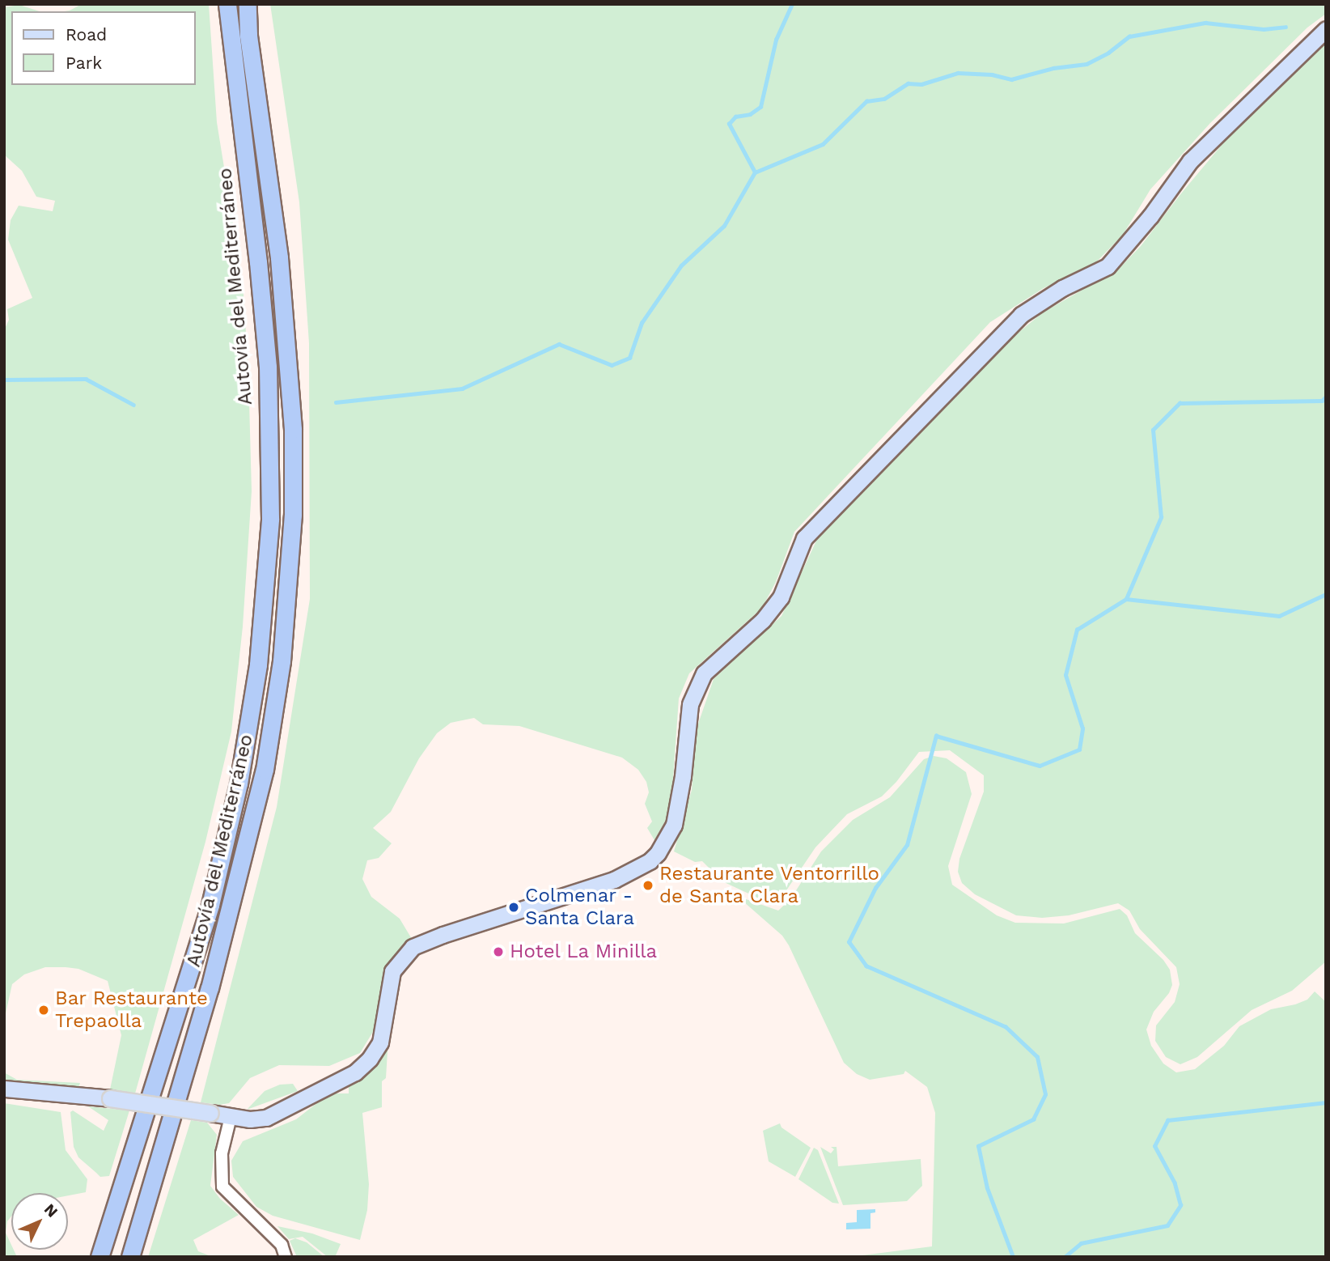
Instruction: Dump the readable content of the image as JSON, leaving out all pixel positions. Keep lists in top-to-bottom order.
{
  "streets": {
    "highway": ["Autovía del Mediterráneo"]
  },
  "places": [
    "Restaurante Ventorrillo de Santa Clara",
    "Colmenar - Santa Clara",
    "Hotel La Minilla",
    "Bar Restaurante Trepaolla"
  ],
  "legend": ["Road", "Park"],
  "north": "top right"
}
